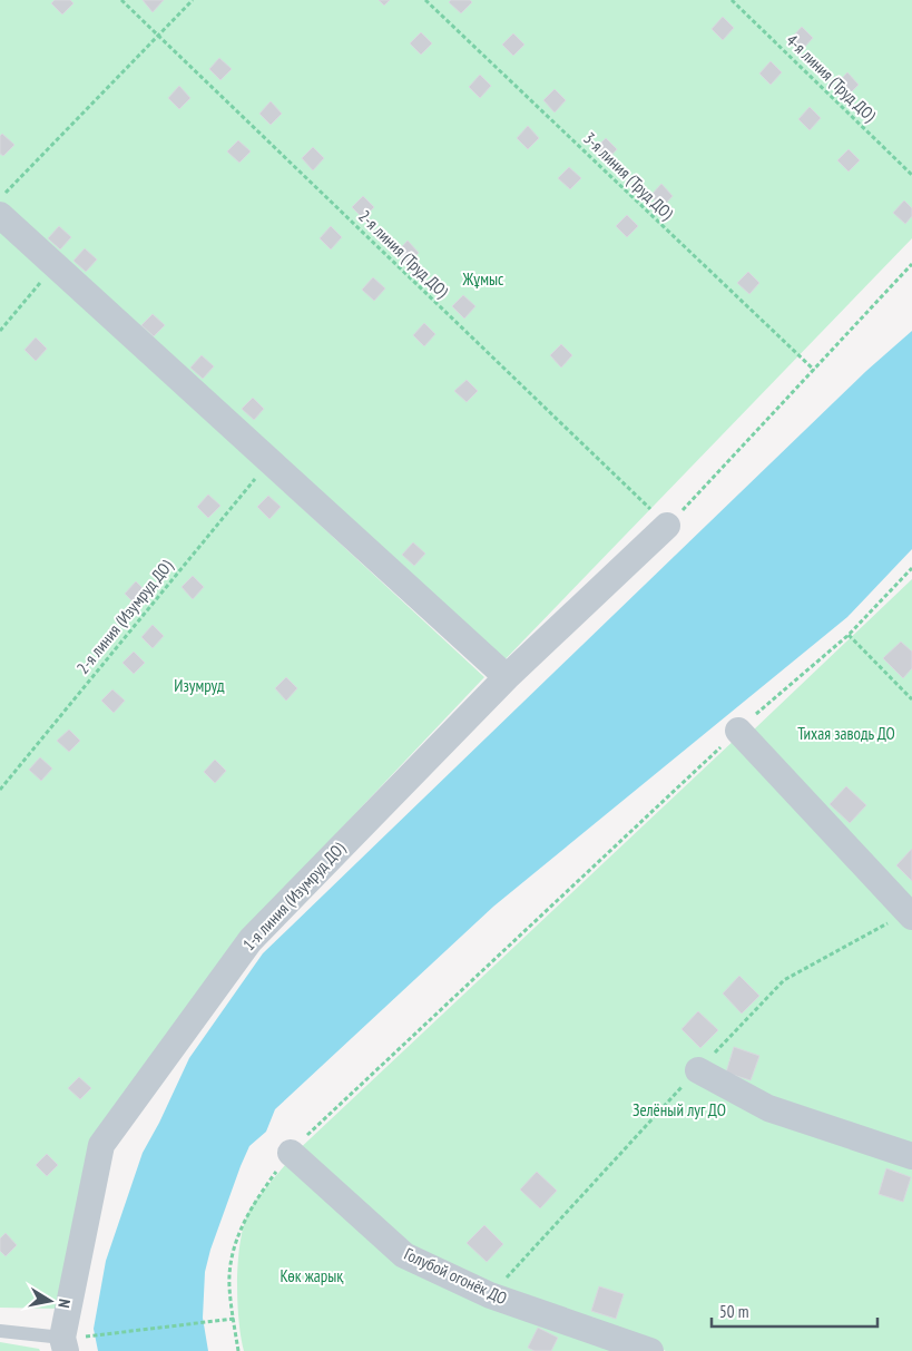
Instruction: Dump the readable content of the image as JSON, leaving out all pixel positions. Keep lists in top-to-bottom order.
{
  "streets": {
    "street": ["1-я линия (Изумруд ДО)", "Голубой огонёк ДО"],
    "path": [
      "4-я линия (Труд ДО)",
      "3-я линия (Труд ДО)",
      "2-я линия (Труд ДО)",
      "2-я линия (Изумруд ДО)"
    ]
  },
  "crossings": [
    ["2-я линия (Труд ДО)", "1-я линия (Изумруд ДО)"]
  ],
  "parks": [
    "Жұмыс",
    "Изумруд",
    "Тихая заводь ДО",
    "Зелёный луг ДО",
    "Көк жарық"
  ],
  "scale_bar": "50 m",
  "north": "right"
}
